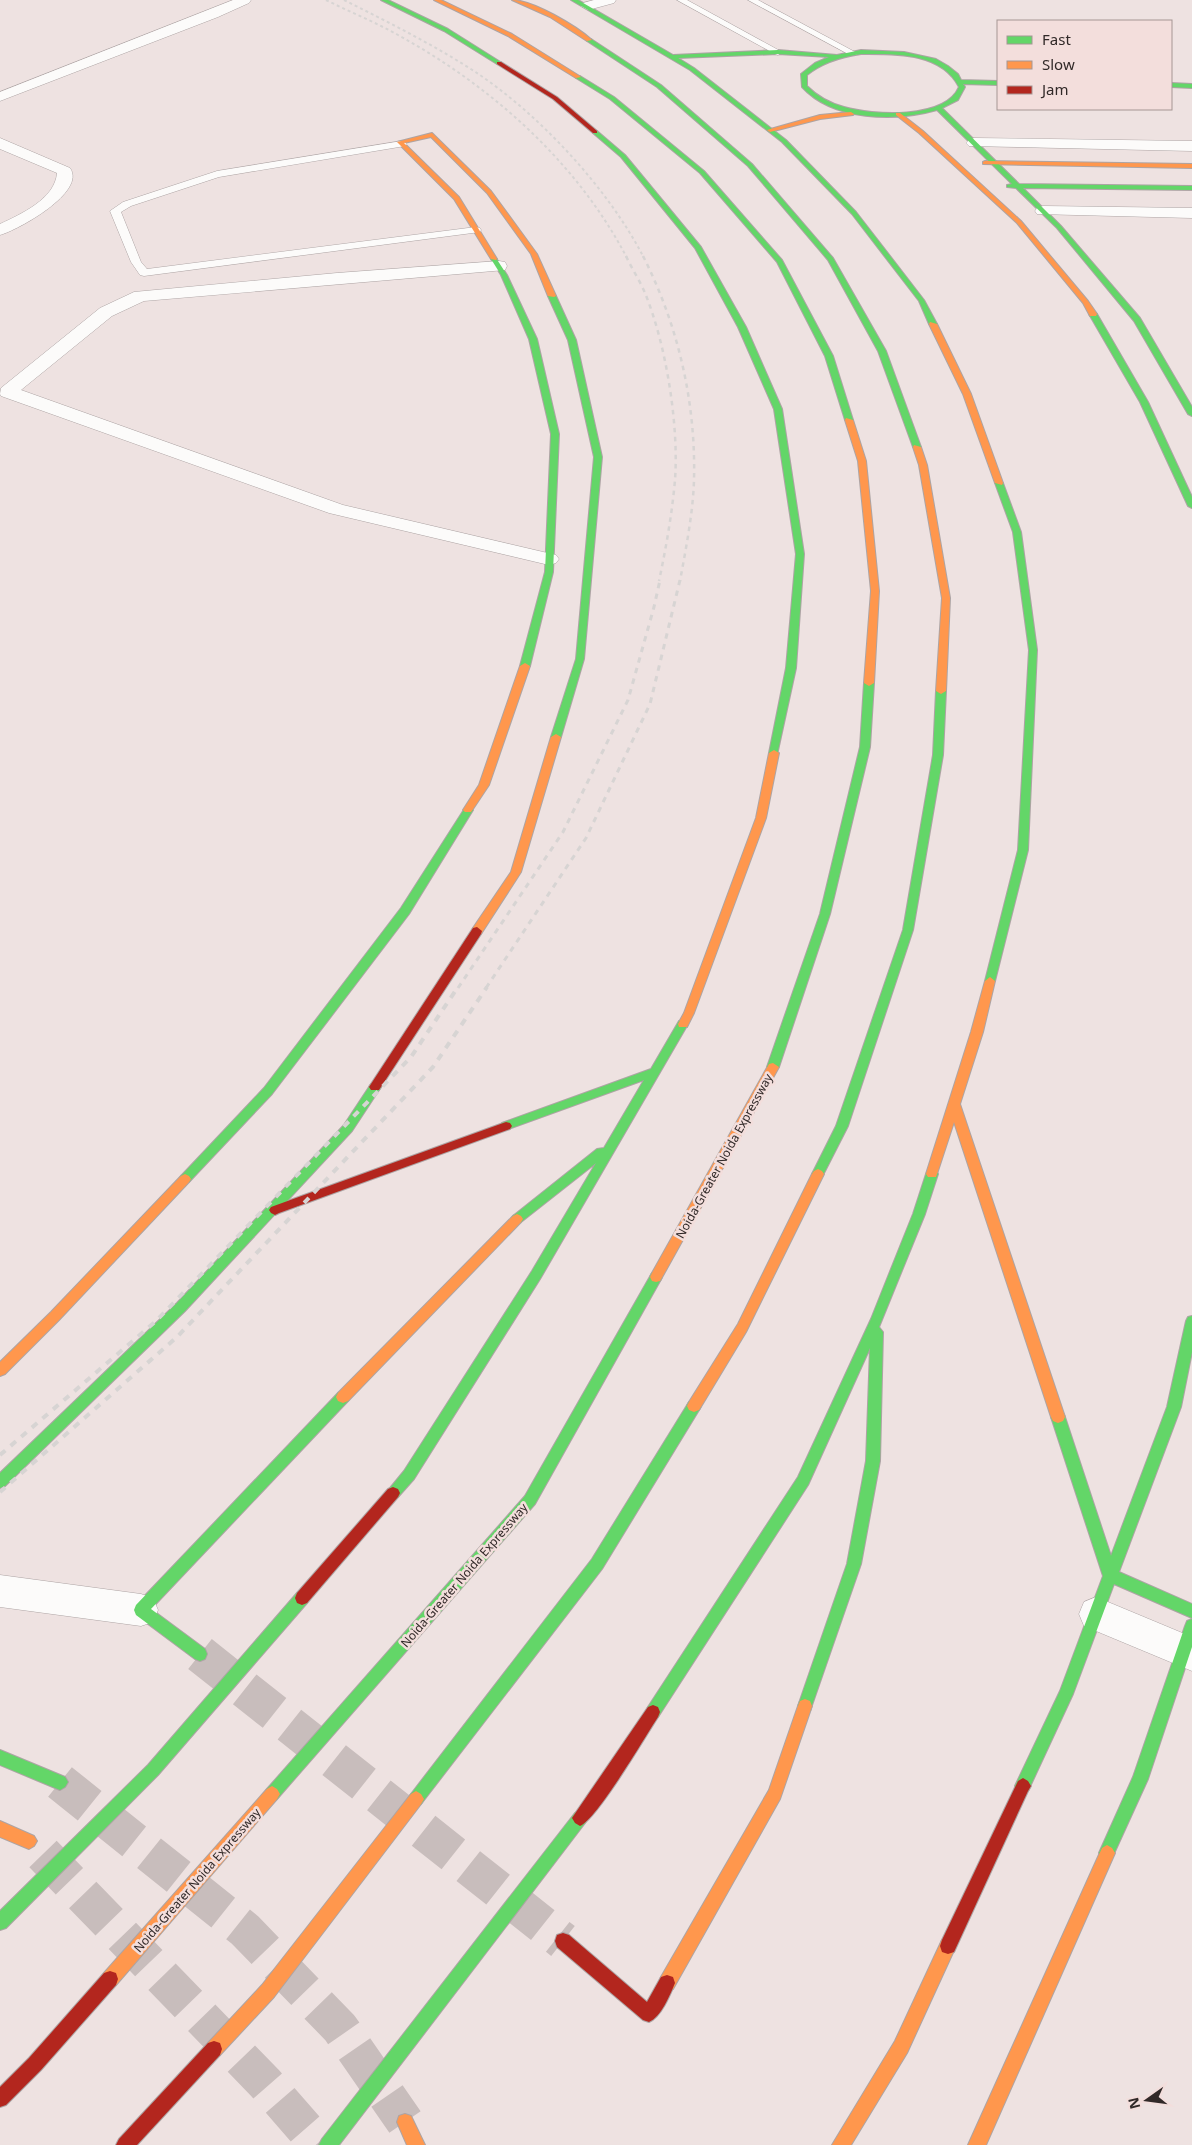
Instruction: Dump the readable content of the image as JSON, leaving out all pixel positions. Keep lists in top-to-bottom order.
{
  "streets": {
    "main road": ["Noida-Greater Noida Expressway"]
  },
  "legend": ["Fast", "Slow", "Jam"],
  "north": "left"
}
